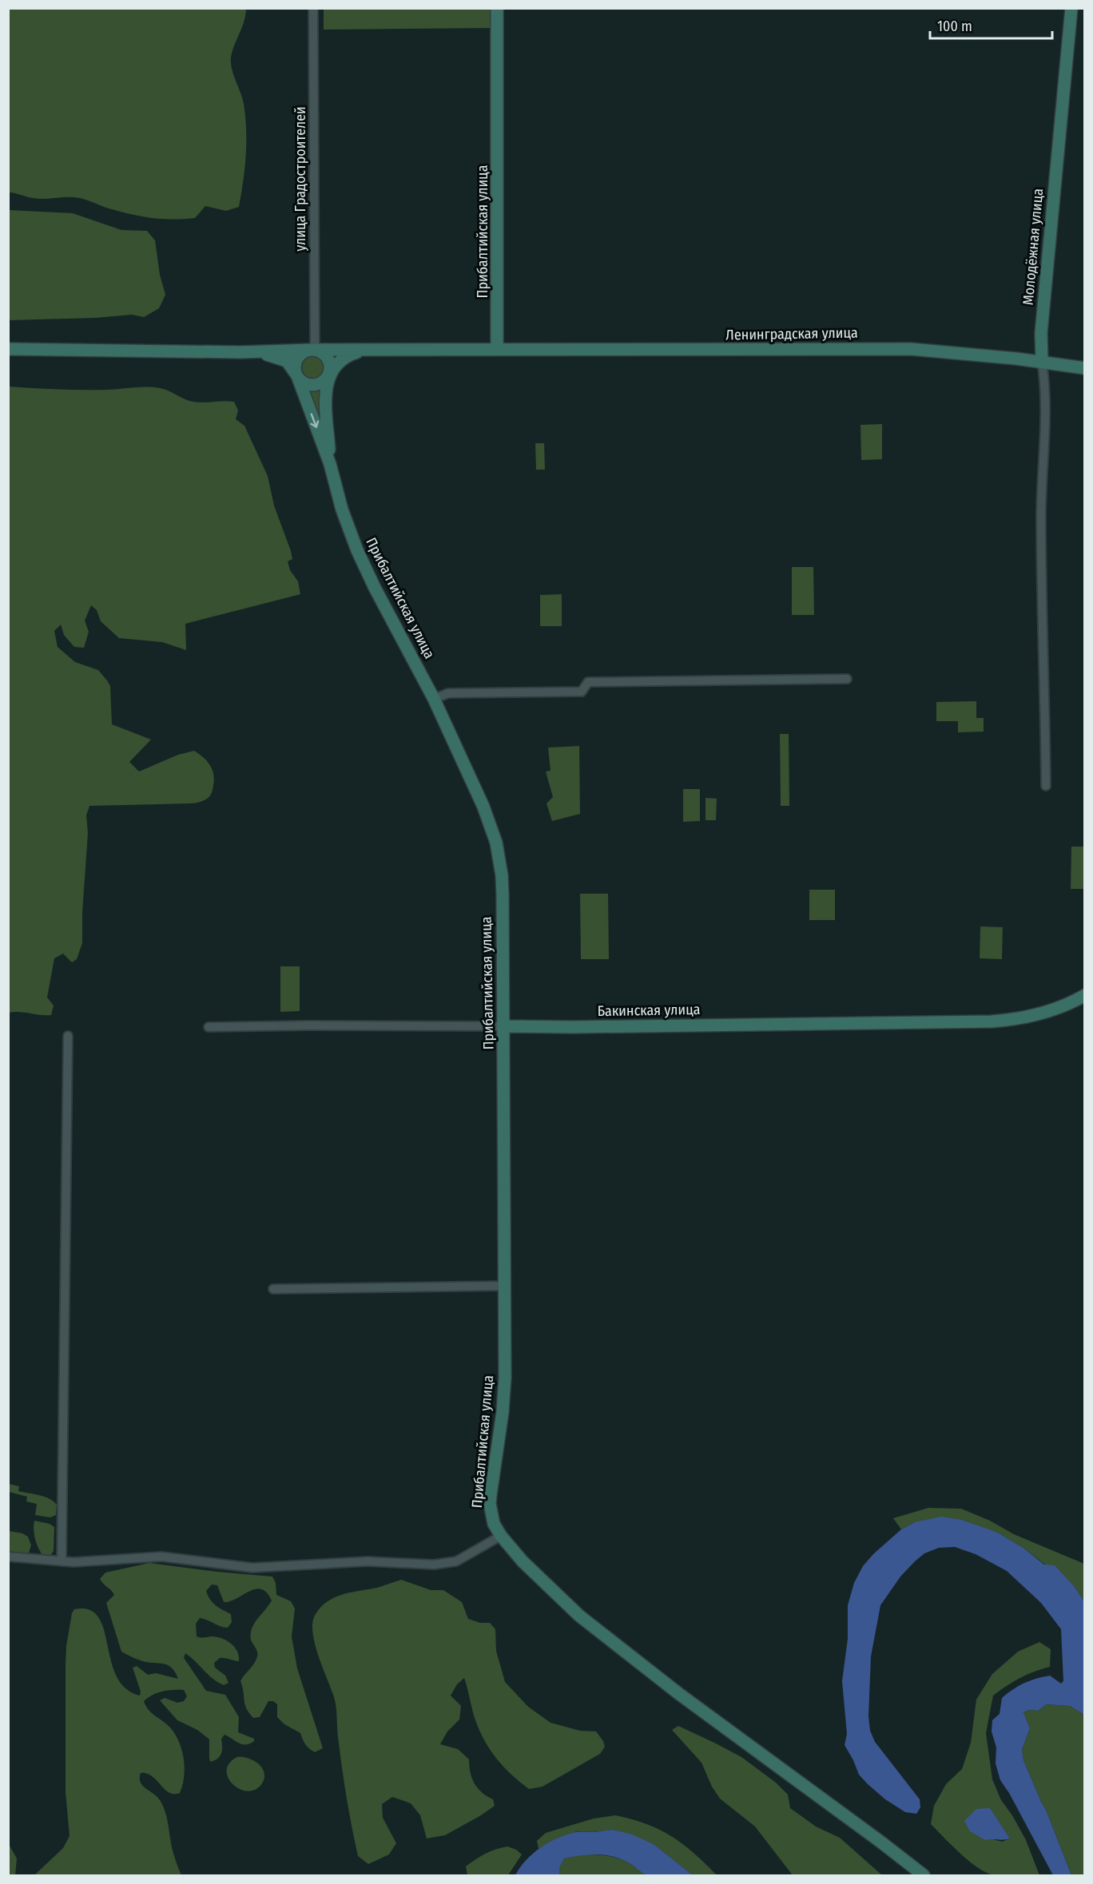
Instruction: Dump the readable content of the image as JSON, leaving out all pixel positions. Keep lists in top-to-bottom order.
{
  "streets": {
    "street": [
      "улица Градостроителей",
      "Прибалтийская улица",
      "Молодёжная улица",
      "Ленинградская улица",
      "Бакинская улица"
    ]
  },
  "crossings": [
    ["улица Градостроителей", "Прибалтийская улица"],
    ["Прибалтийская улица", "Ленинградская улица"],
    ["Прибалтийская улица", "Бакинская улица"],
    ["Молодёжная улица", "Ленинградская улица"]
  ],
  "scale_bar": "100 m"
}
